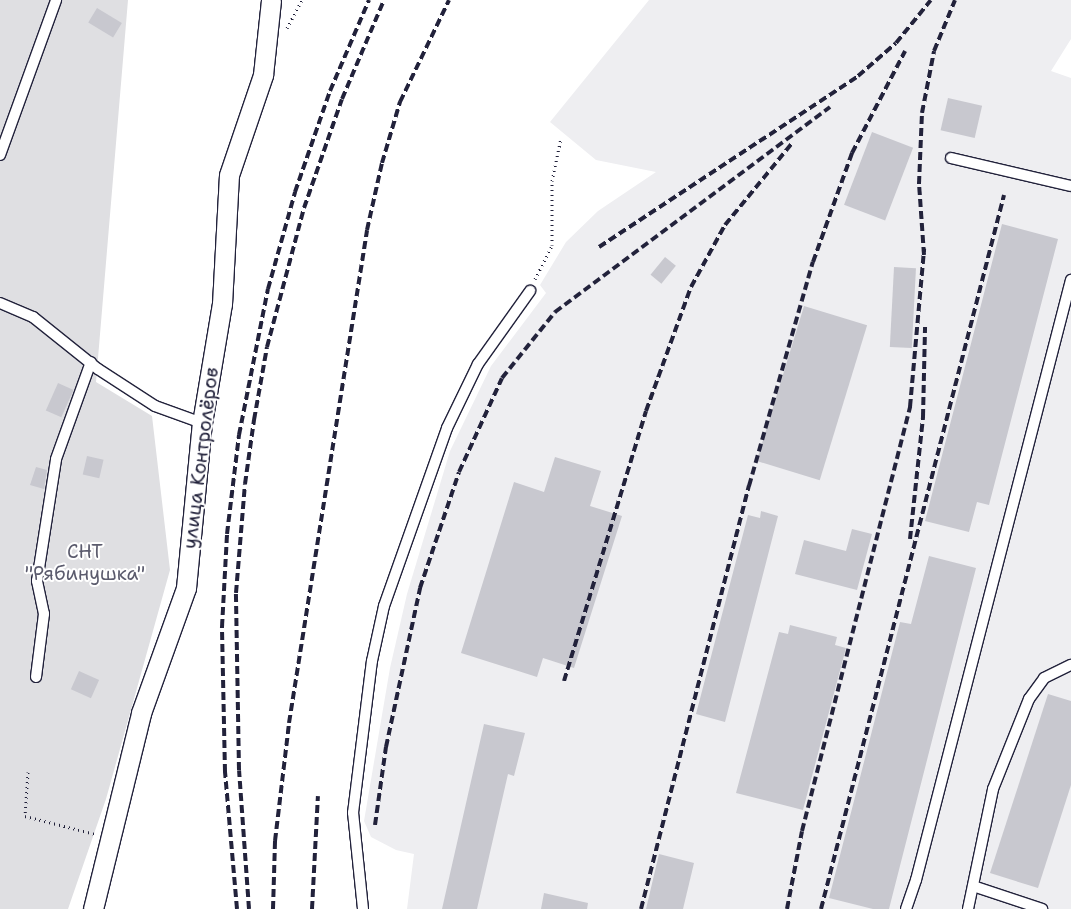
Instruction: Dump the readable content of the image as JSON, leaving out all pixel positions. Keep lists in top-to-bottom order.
{
  "streets": {
    "street": ["улица Контролёров"]
  },
  "parks": ["СНТ \"Рябинушка\""]
}
